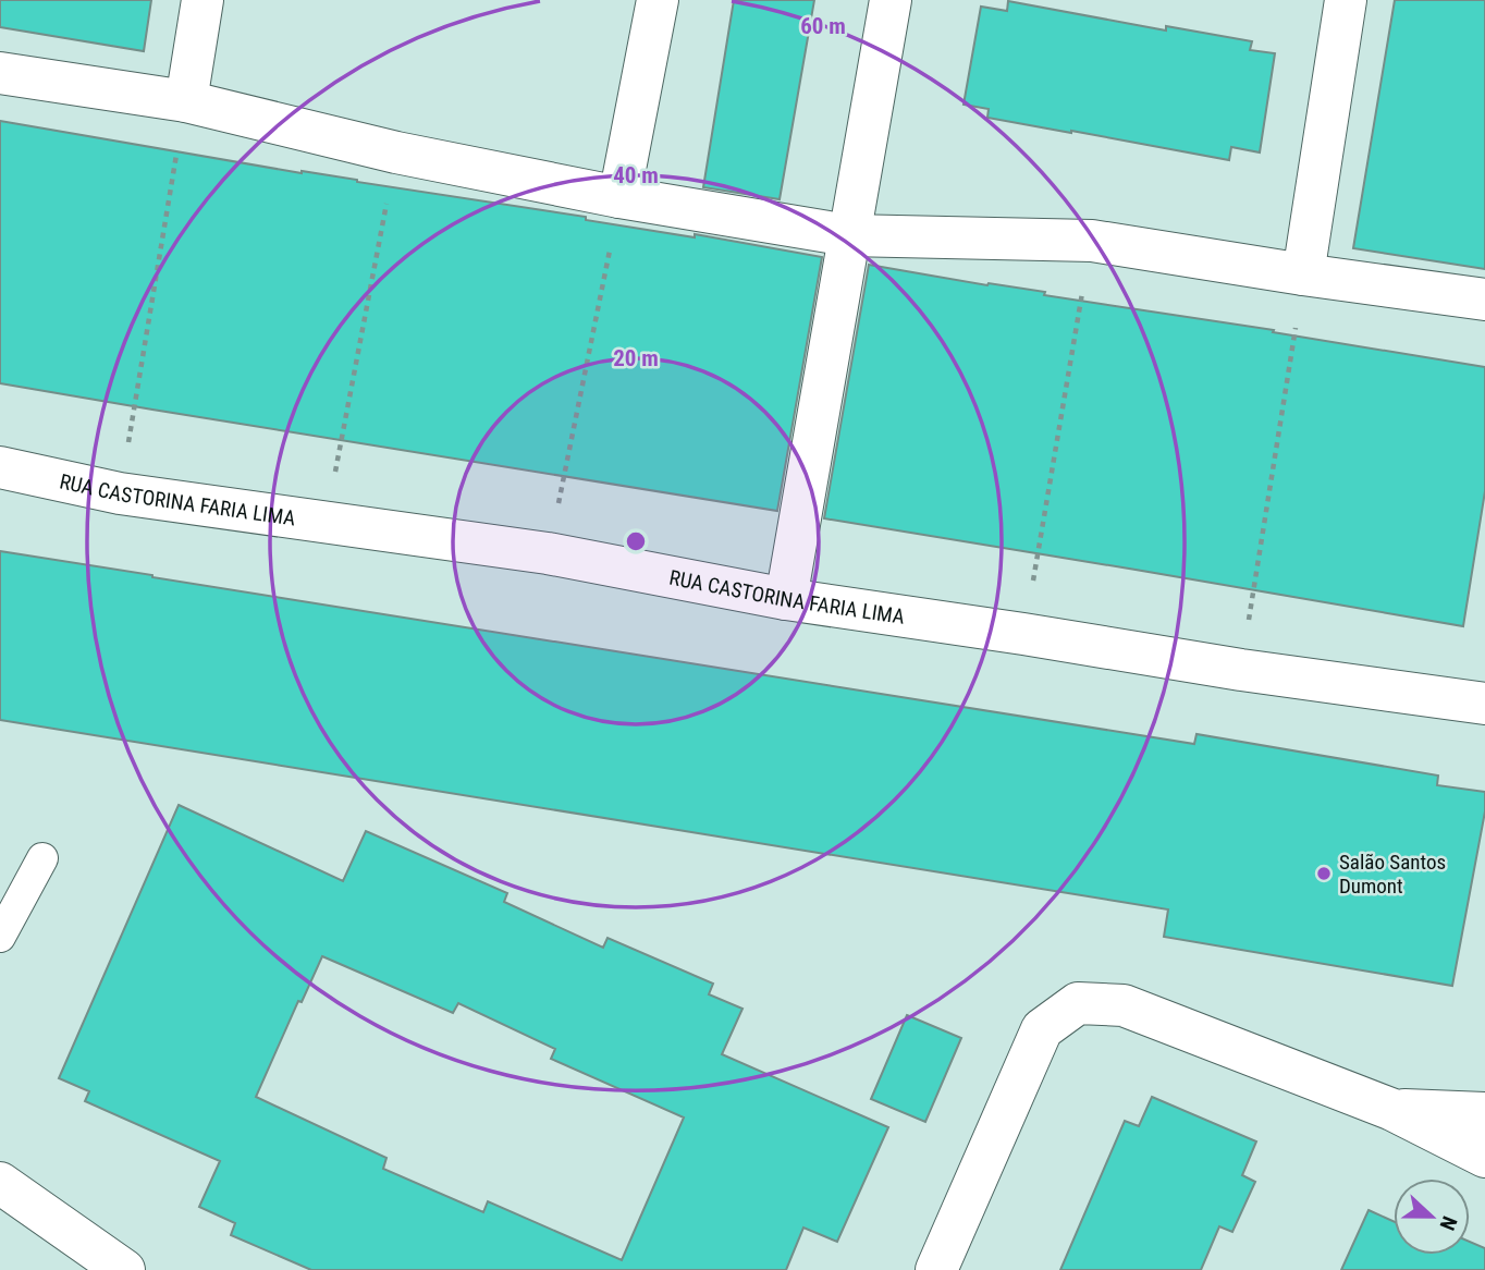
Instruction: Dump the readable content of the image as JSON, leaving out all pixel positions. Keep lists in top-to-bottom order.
{
  "streets": {
    "street": ["RUA CASTORINA FARIA LIMA"]
  },
  "places": ["Salão Santos Dumont"],
  "north": "right",
  "rings": ["60 m", "40 m", "20 m"]
}
